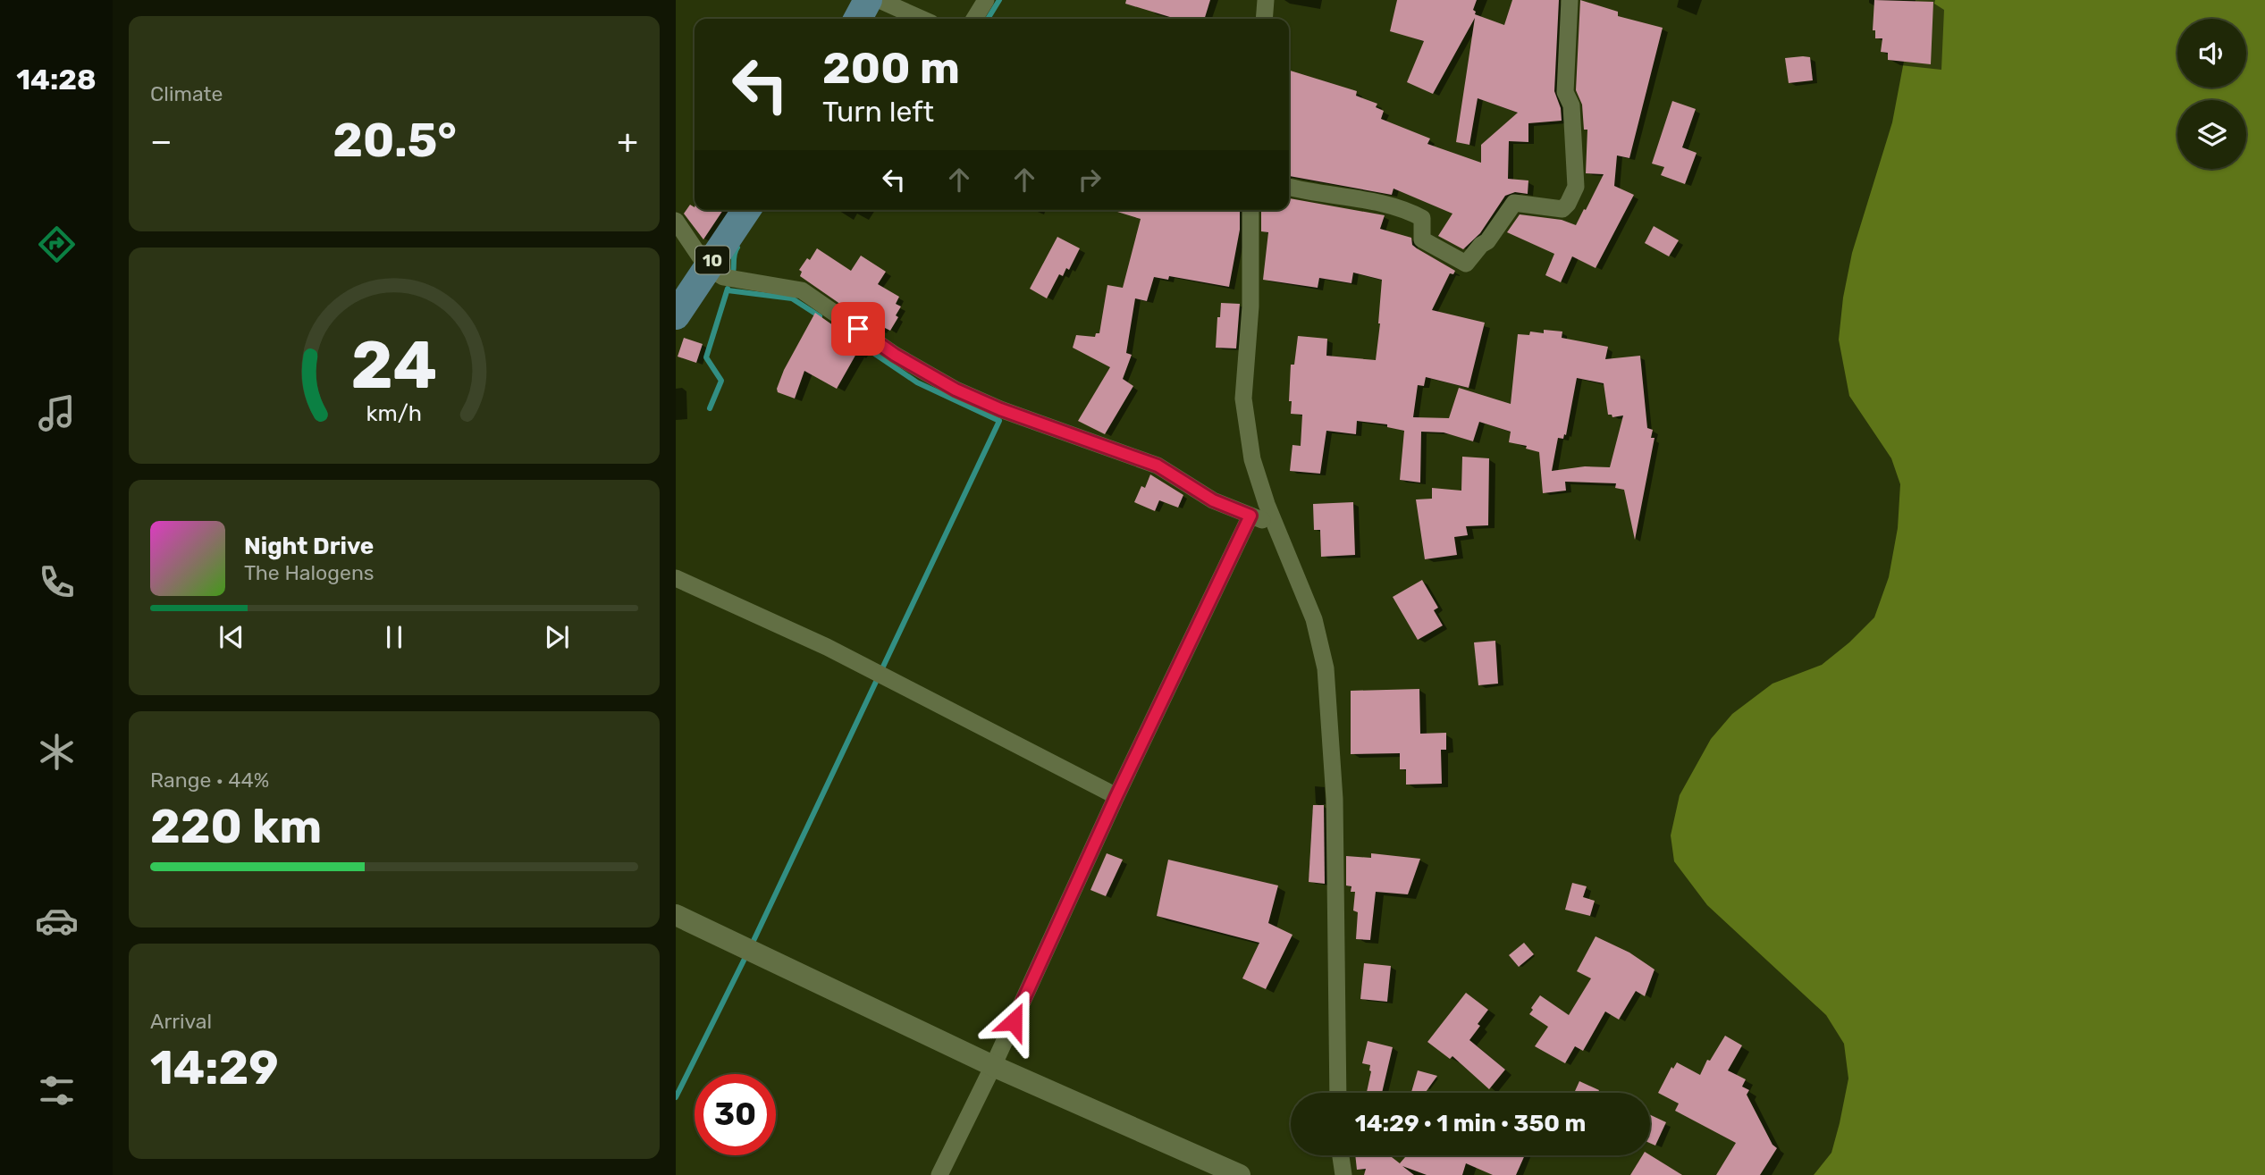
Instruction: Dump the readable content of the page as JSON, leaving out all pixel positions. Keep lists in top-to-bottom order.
{
  "streets": {
    "main road": ["10"]
  },
  "page": {
    "tabs": "14:28",
    "tile": [
      "Climate",
      ["Range · 44%", "220 km"],
      ["Arrival", "14:29"]
    ],
    "turn": ["200 m", "Turn left"],
    "heat": ["−", "20.5°", "+"],
    "song": ["Night Drive", "The Halogens"],
    "limit": "30",
    "trip": "14:29 · 1 min · 350 m",
    "gauge": ["24", "km/h"]
  }
}
